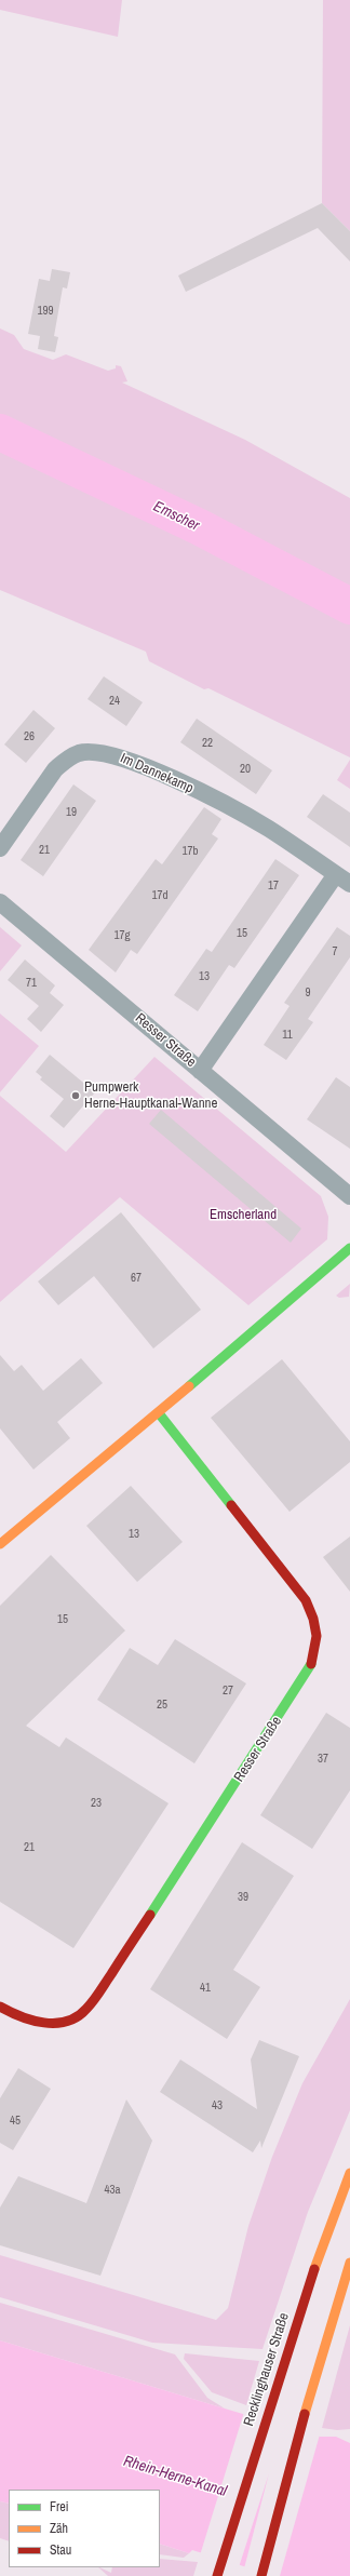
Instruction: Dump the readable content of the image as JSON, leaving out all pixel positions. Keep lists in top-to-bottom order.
{
  "streets": {
    "street": ["Im Dannekamp", "Resser Straße", "Recklinghauser Straße"]
  },
  "water": ["Emscher", "Rhein-Herne-Kanal"],
  "parks": ["Emscherland"],
  "places": ["Pumpwerk Herne-Hauptkanal-Wanne"],
  "house_numbers": [
    "199",
    "24",
    "26",
    "22",
    "20",
    "19",
    "21",
    "17b",
    "17",
    "17d",
    "15",
    "17g",
    "7",
    "13",
    "71",
    "9",
    "11",
    "67",
    "13",
    "15",
    "27",
    "25",
    "37",
    "23",
    "21",
    "39",
    "41",
    "43",
    "45",
    "43a"
  ],
  "legend": ["Frei", "Zäh", "Stau"]
}
